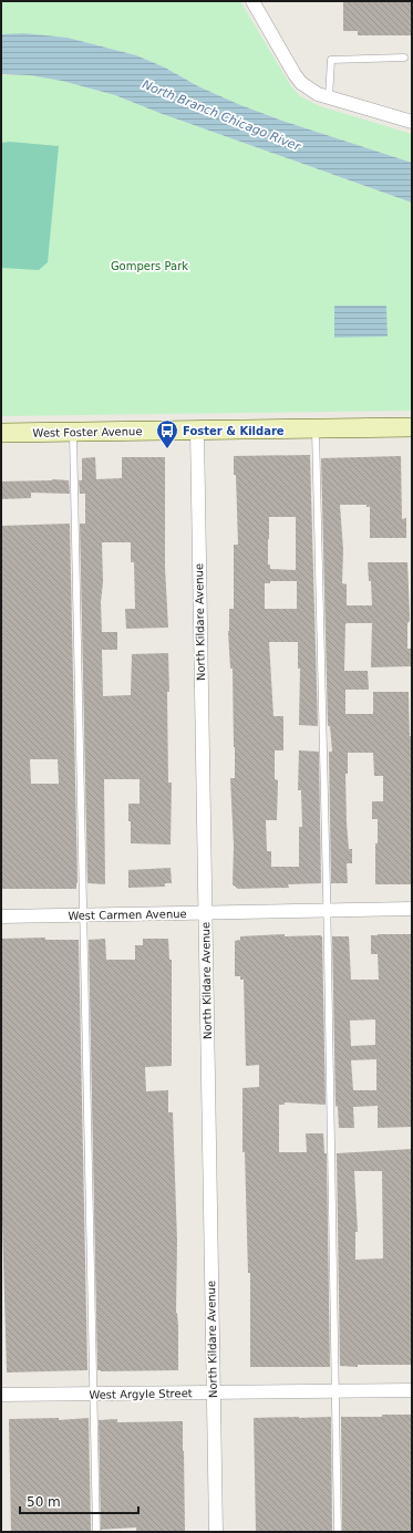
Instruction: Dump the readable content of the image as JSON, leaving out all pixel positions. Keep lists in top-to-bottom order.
{
  "streets": {
    "main road": ["West Foster Avenue"],
    "street": ["North Kildare Avenue", "West Carmen Avenue", "West Argyle Street"]
  },
  "crossings": [
    ["West Foster Avenue", "North Kildare Avenue"],
    ["North Kildare Avenue", "West Carmen Avenue"],
    ["North Kildare Avenue", "West Argyle Street"]
  ],
  "water": ["North Branch Chicago River"],
  "parks": ["Gompers Park"],
  "places": {
    "bus stop": ["Foster & Kildare"]
  },
  "scale_bar": "50 m"
}
